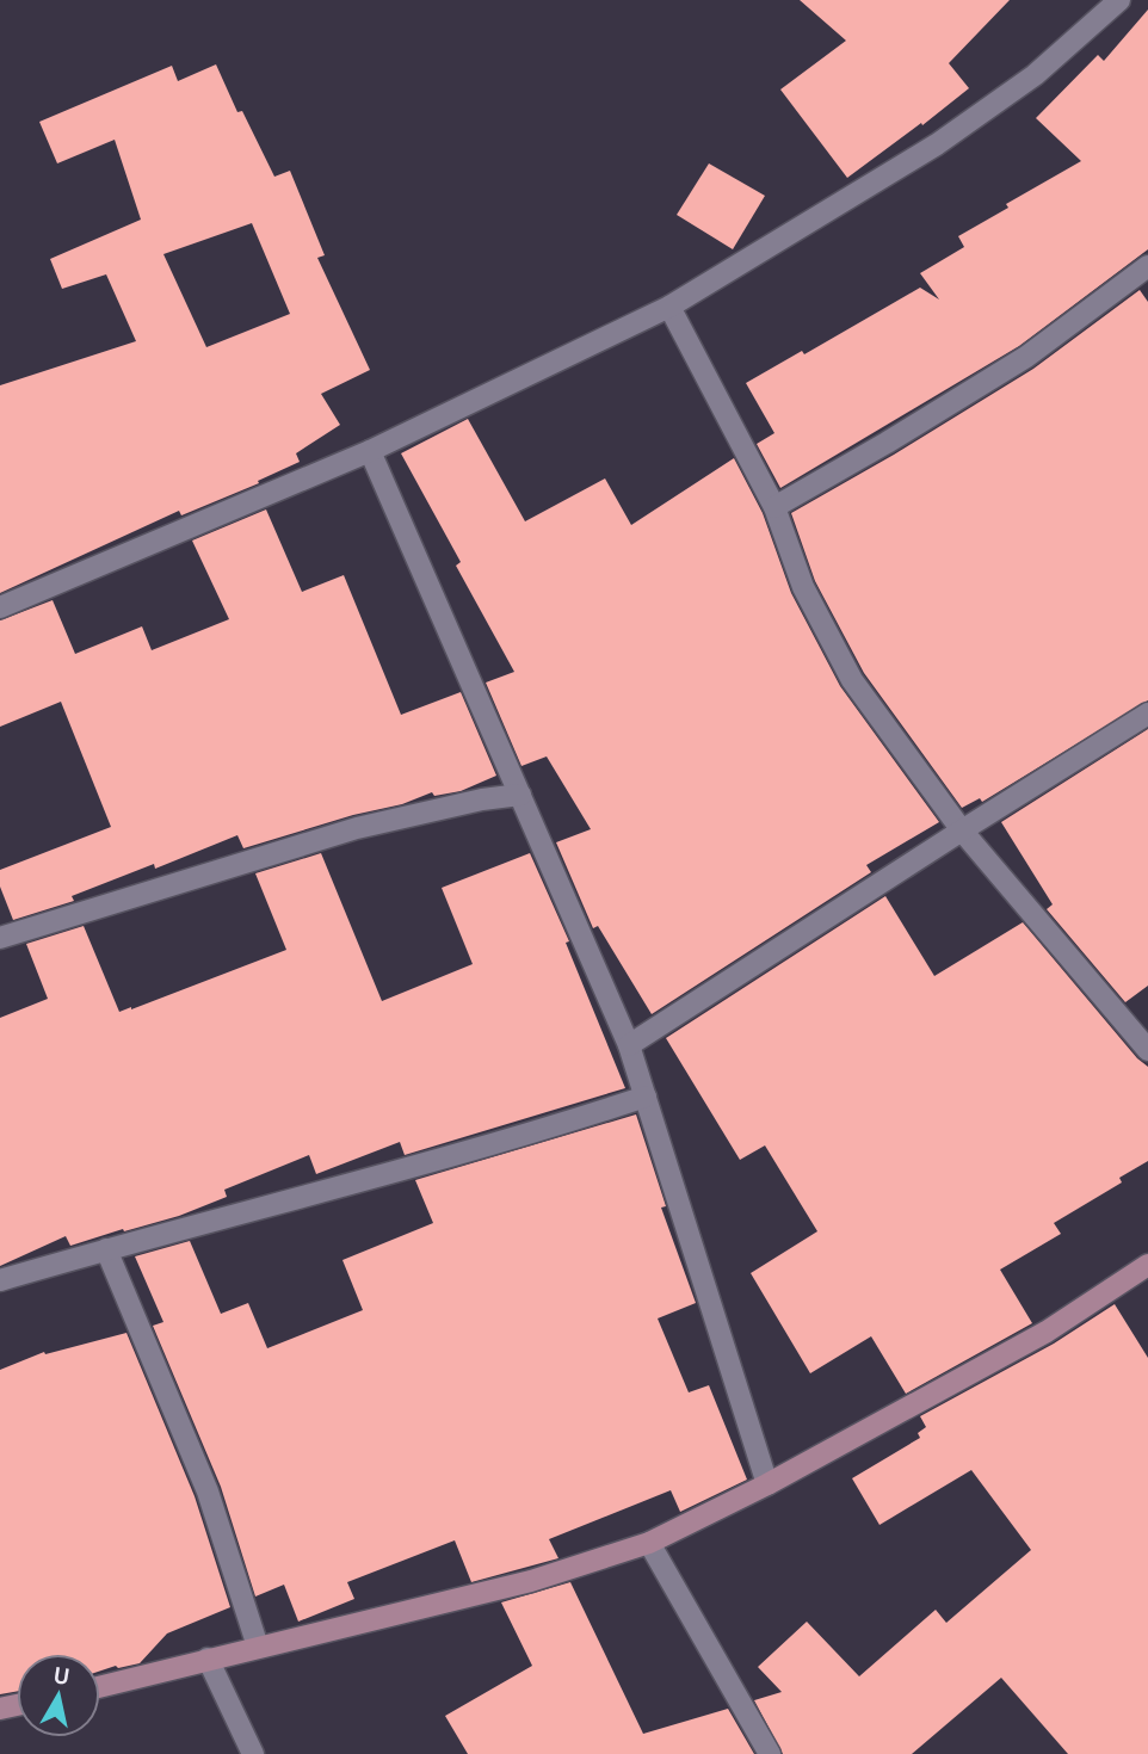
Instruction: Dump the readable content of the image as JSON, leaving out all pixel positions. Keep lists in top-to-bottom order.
{
  "north": "top"
}
